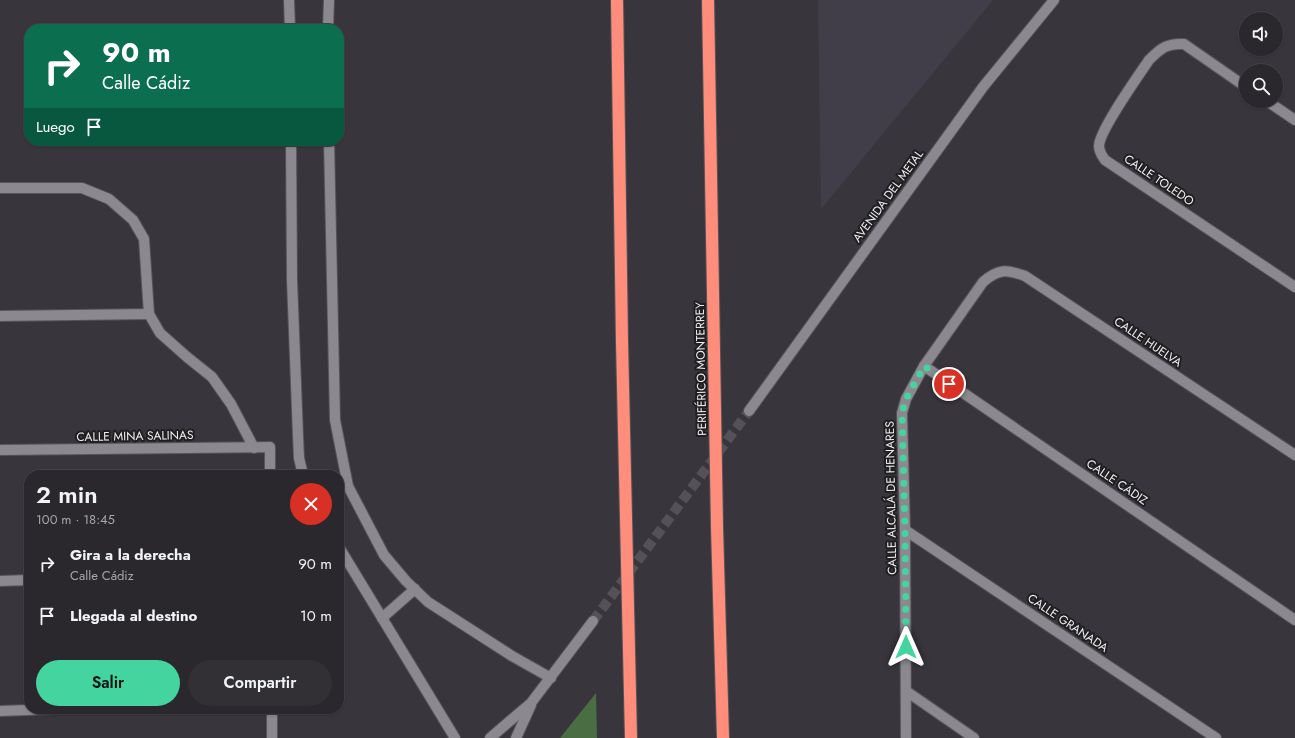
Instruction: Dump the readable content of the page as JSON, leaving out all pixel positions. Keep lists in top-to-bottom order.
{
  "streets": {
    "highway": ["PERIFÉRICO MONTERREY"],
    "street": [
      "CALLE TOLEDO",
      "AVENIDA DEL METAL",
      "CALLE HUELVA",
      "CALLE MINA SALINAS",
      "CALLE CÁDIZ",
      "CALLE ALCALÁ DE HENARES",
      "CALLE GRANADA"
    ]
  },
  "crossings": [
    ["CALLE HUELVA", "CALLE ALCALÁ DE HENARES"],
    ["CALLE CÁDIZ", "CALLE ALCALÁ DE HENARES"],
    ["CALLE ALCALÁ DE HENARES", "CALLE GRANADA"]
  ],
  "page": {
    "turn": ["90 m", "Calle Cádiz"],
    "then": "Luego",
    "heading": ["2 min", "100 m · 18:45"],
    "list": [
      {
        "name": "Gira a la derecha",
        "note": "Calle Cádiz",
        "value": "90 m"
      },
      {
        "name": "Llegada al destino",
        "value": "10 m"
      }
    ],
    "buttons": ["Salir", "Compartir"]
  }
}
